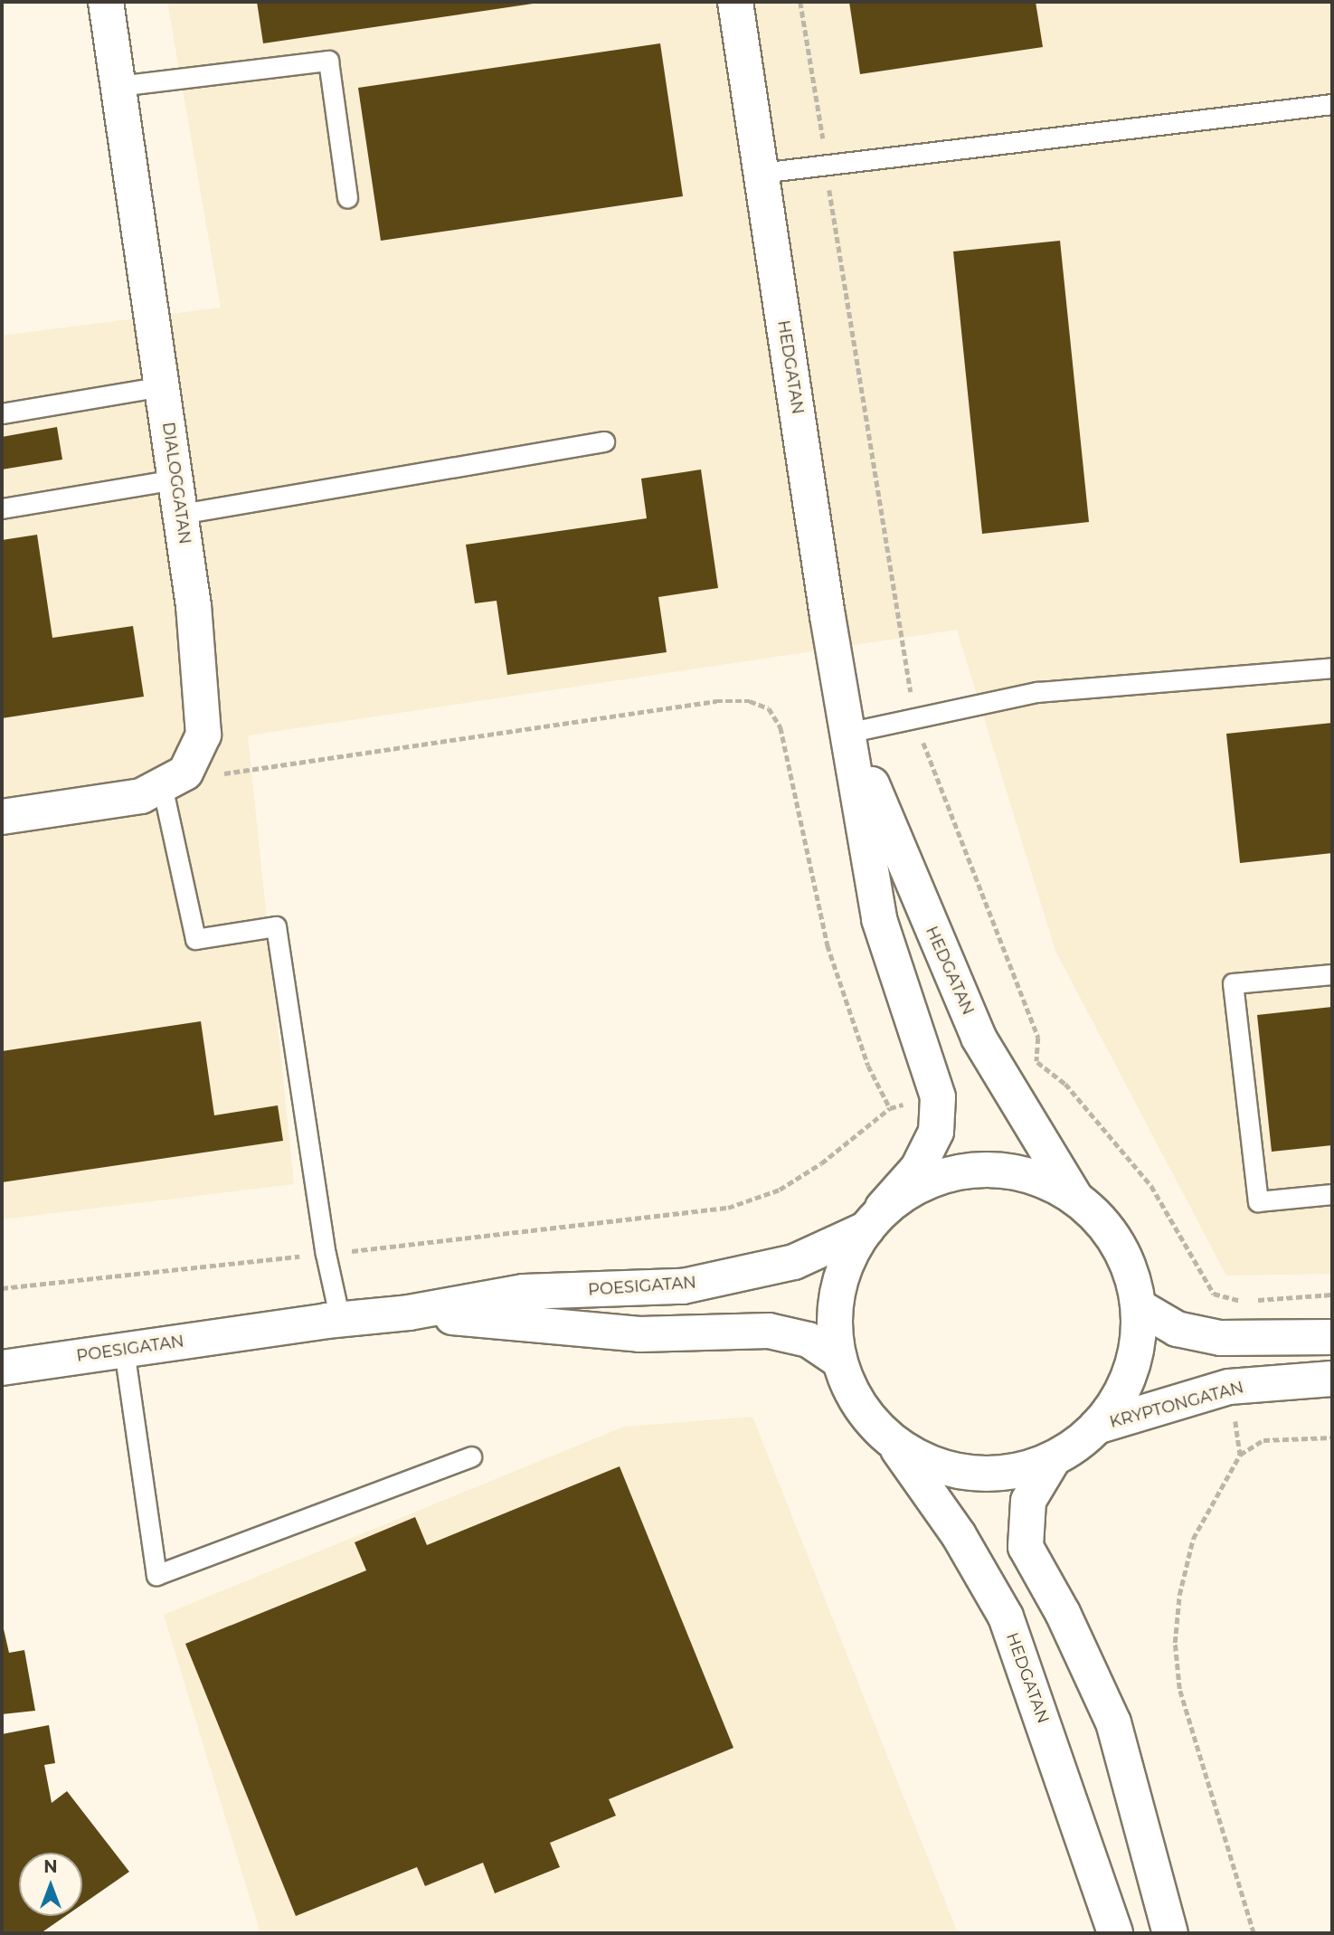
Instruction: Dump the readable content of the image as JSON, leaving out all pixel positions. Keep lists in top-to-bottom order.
{
  "streets": {
    "main road": [
      "HEDGATAN",
      "DIALOGGATAN",
      "POESIGATAN",
      "KRYPTONGATAN"
    ]
  },
  "crossings": [
    ["HEDGATAN", "POESIGATAN"]
  ],
  "north": "top"
}
